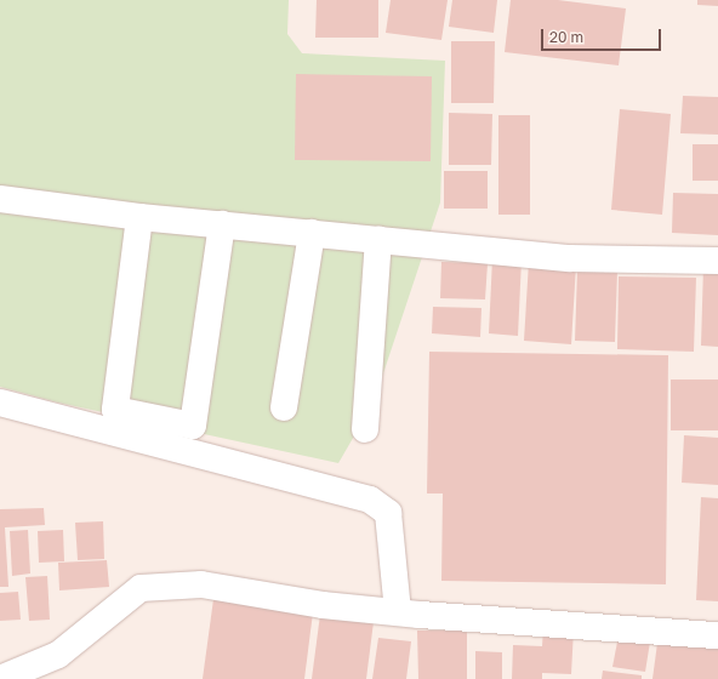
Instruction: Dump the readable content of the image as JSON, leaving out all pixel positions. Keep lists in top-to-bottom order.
{
  "scale_bar": "20 m"
}
